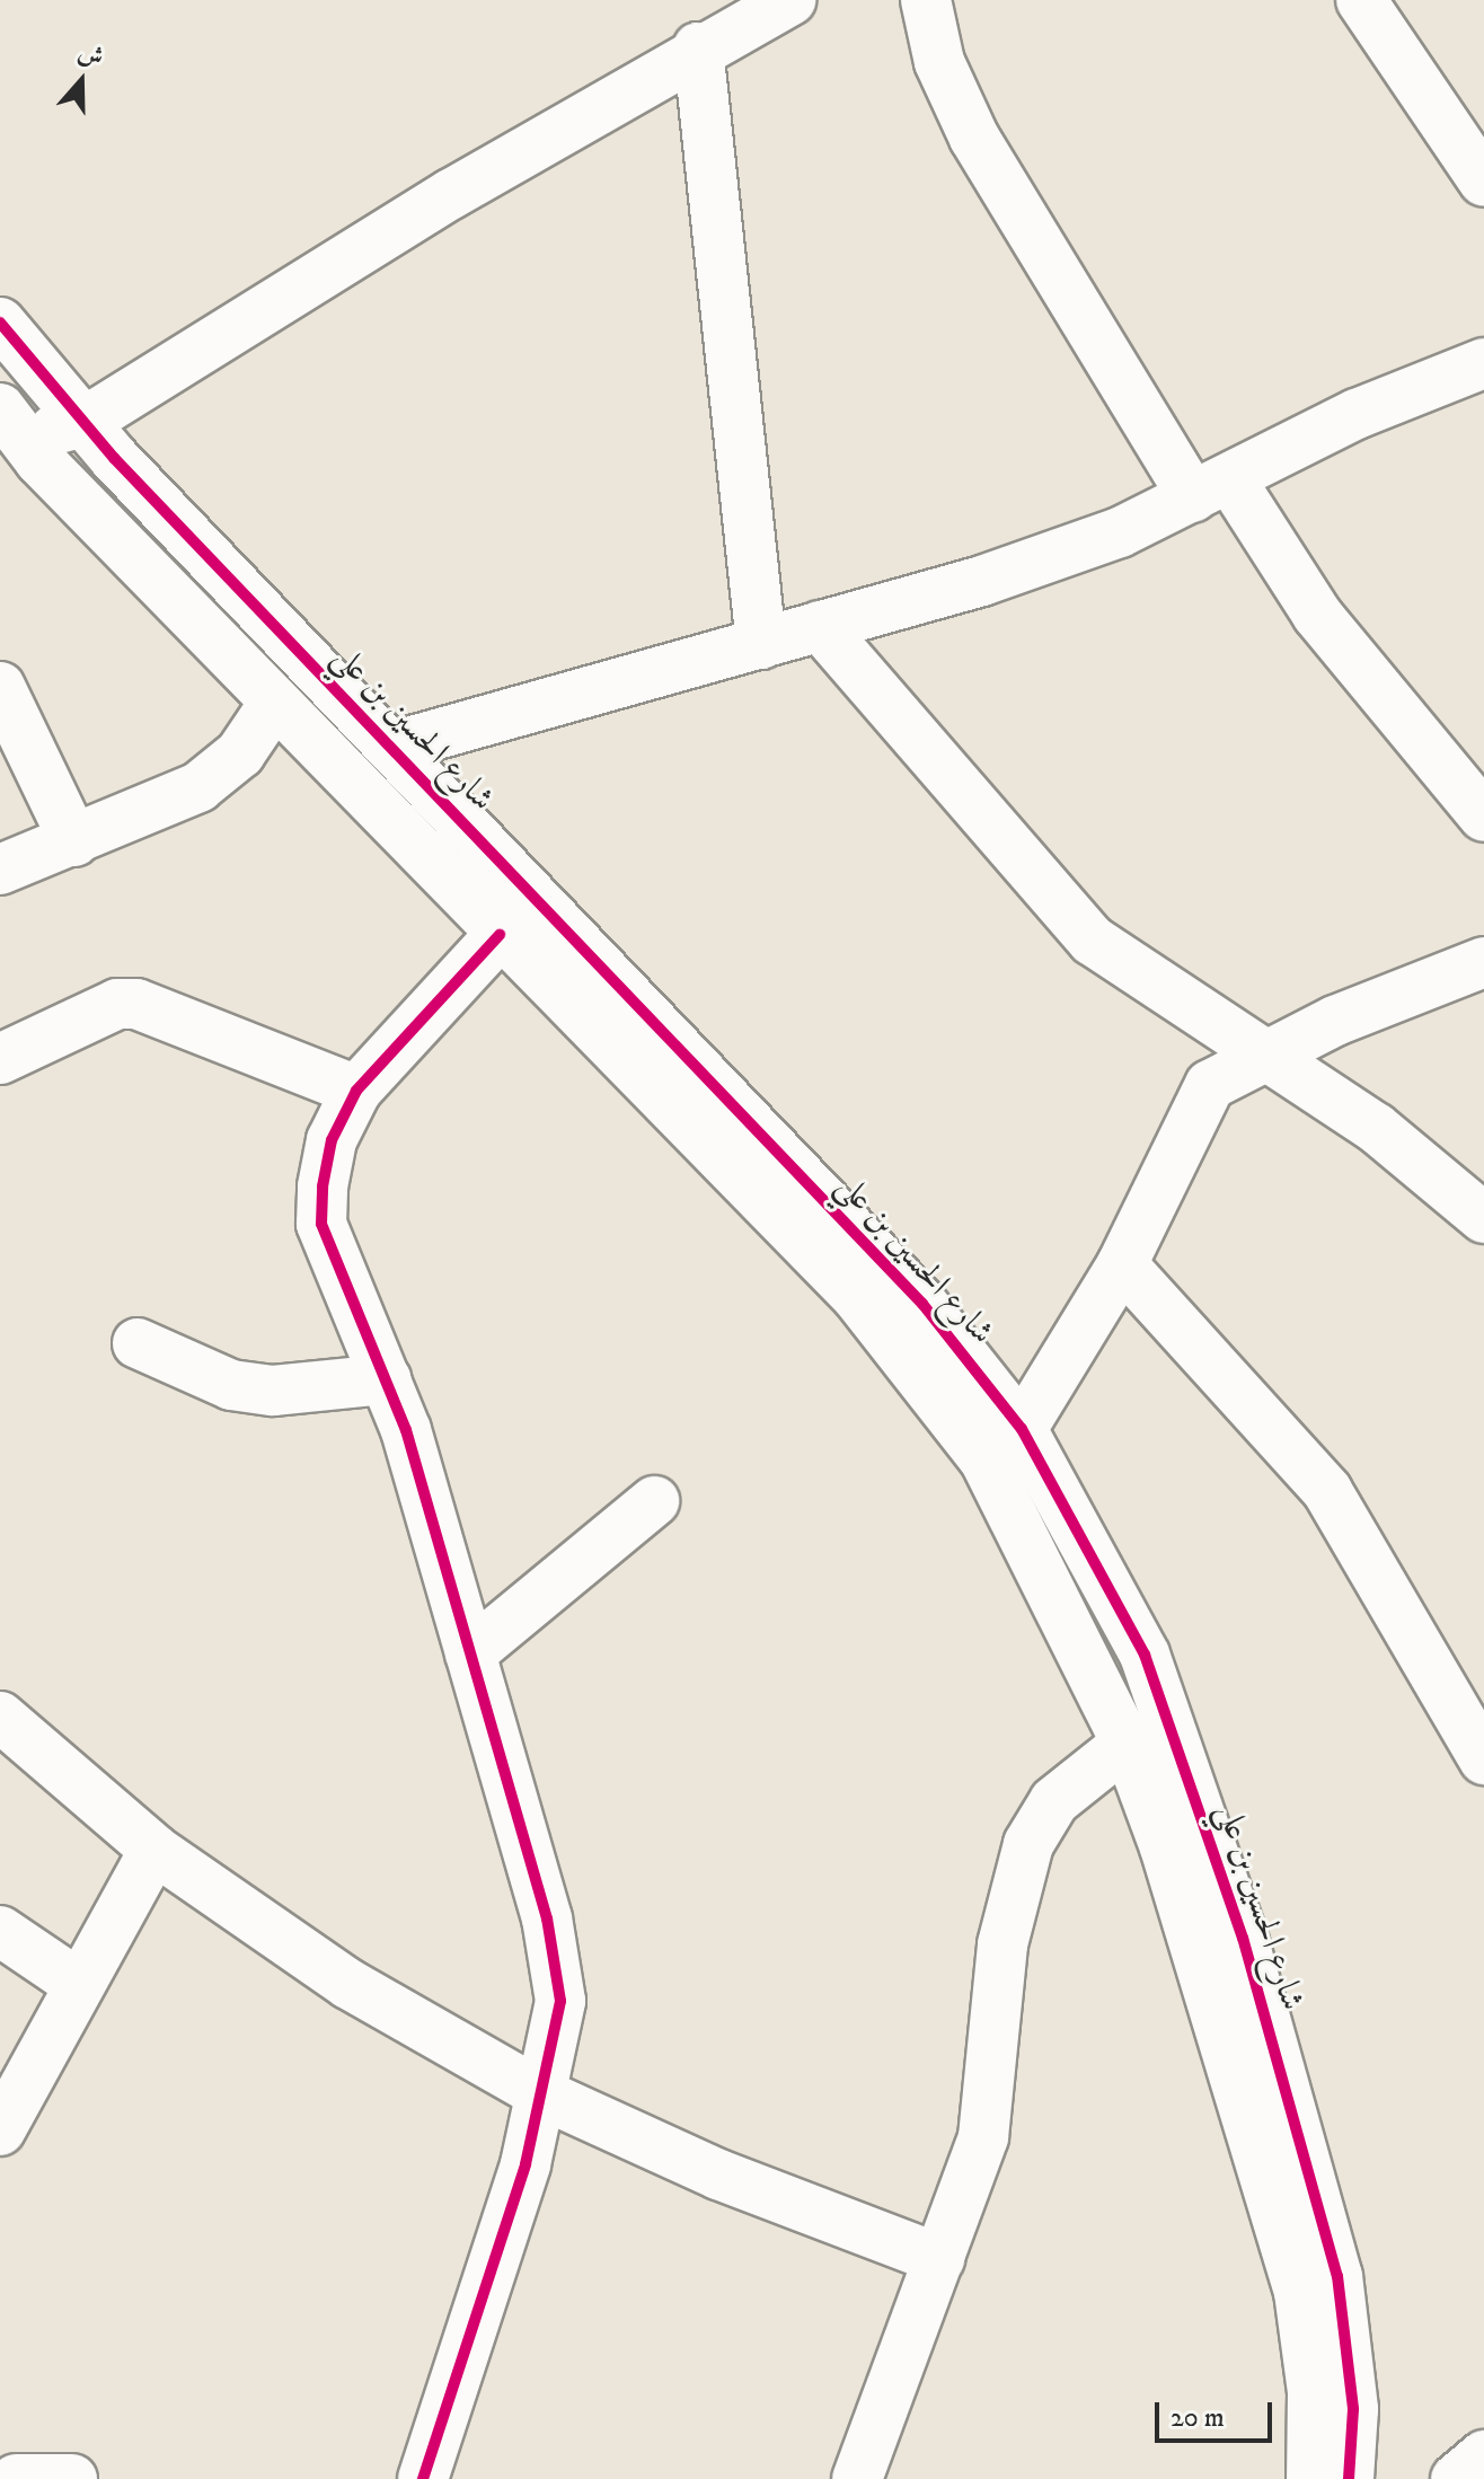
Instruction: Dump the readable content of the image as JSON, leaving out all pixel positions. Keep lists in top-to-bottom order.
{
  "streets": {
    "street": ["شارع الحسين بن علي"]
  },
  "scale_bar": "20 m",
  "north": "top"
}
